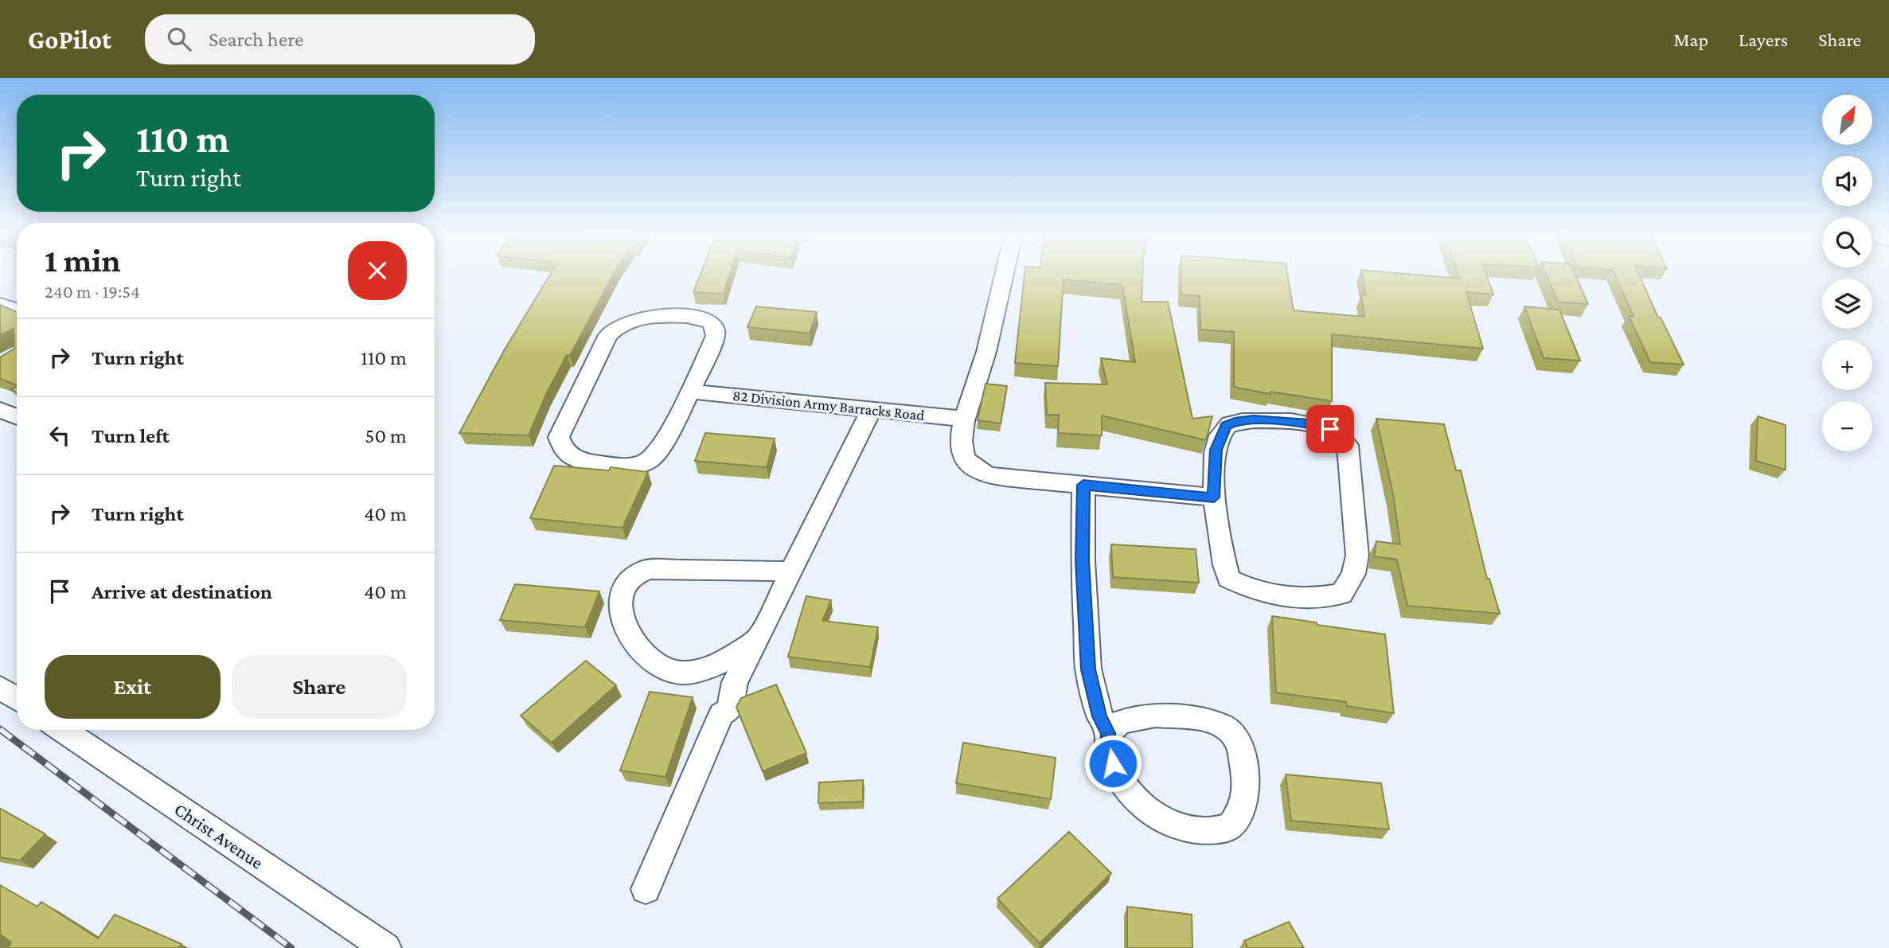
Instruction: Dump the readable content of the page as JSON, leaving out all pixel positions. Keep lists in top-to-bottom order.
{
  "streets": {
    "street": ["82 Division Army Barracks Road", "Christ Avenue"]
  },
  "north": "top right",
  "page": {
    "header": "GoPilot",
    "search": "Search here",
    "nav": ["Map", "Layers", "Share"],
    "map_buttons": ["+", "−"],
    "turn": ["110 m", "Turn right"],
    "heading": ["1 min", "240 m · 19:54"],
    "list": [
      {
        "name": "Turn right",
        "value": "110 m"
      },
      {
        "name": "Turn left",
        "value": "50 m"
      },
      {
        "name": "Turn right",
        "value": "40 m"
      },
      {
        "name": "Arrive at destination",
        "value": "40 m"
      }
    ],
    "buttons": ["Exit", "Share"]
  }
}
